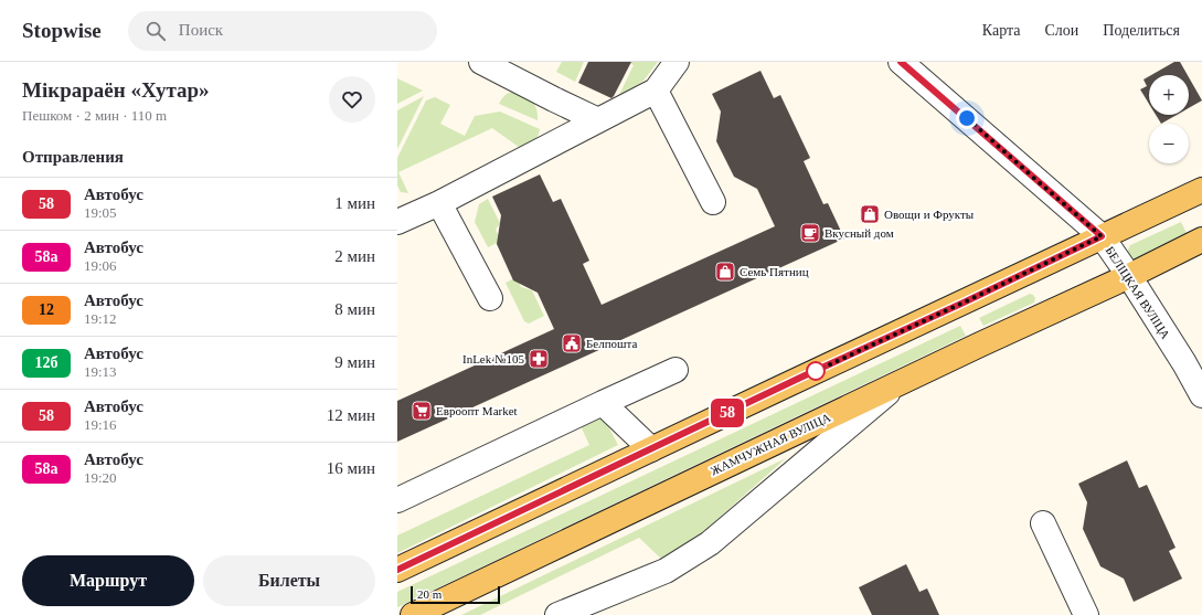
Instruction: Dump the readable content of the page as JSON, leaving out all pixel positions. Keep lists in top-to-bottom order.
{
  "streets": {
    "main road": ["ЖАМЧУЖНАЯ ВУЛІЦА"],
    "street": ["БЕЛІЦКАЯ ВУЛІЦА"]
  },
  "crossings": [
    ["БЕЛІЦКАЯ ВУЛІЦА", "ЖАМЧУЖНАЯ ВУЛІЦА"]
  ],
  "places": {
    "shop": ["Овощи и Фрукты", "Семь Пятниц"],
    "cafe": ["Вкусный дом"],
    "public building": ["Белпошта"],
    "pharmacy": ["InLek №105"],
    "supermarket": ["Евроопт Market"]
  },
  "lines": ["bus line 58"],
  "scale_bar": "20 m",
  "page": {
    "header": "Stopwise",
    "search": "Поиск",
    "nav": ["Карта", "Слои", "Поделиться"],
    "heading": [
      ["Мікрараён «Хутар»", "Пешком · 2 мин · 110 m"],
      "Отправления"
    ],
    "on_map": "58",
    "map_buttons": ["+", "−"],
    "list": [
      {
        "mark": "58",
        "name": "Автобус",
        "note": "19:05",
        "value": "1 мин"
      },
      {
        "mark": "58а",
        "name": "Автобус",
        "note": "19:06",
        "value": "2 мин"
      },
      {
        "mark": "12",
        "name": "Автобус",
        "note": "19:12",
        "value": "8 мин"
      },
      {
        "mark": "12б",
        "name": "Автобус",
        "note": "19:13",
        "value": "9 мин"
      },
      {
        "mark": "58",
        "name": "Автобус",
        "note": "19:16",
        "value": "12 мин"
      },
      {
        "mark": "58а",
        "name": "Автобус",
        "note": "19:20",
        "value": "16 мин"
      }
    ],
    "buttons": ["Маршрут", "Билеты"],
    "scale": "20 m"
  }
}
